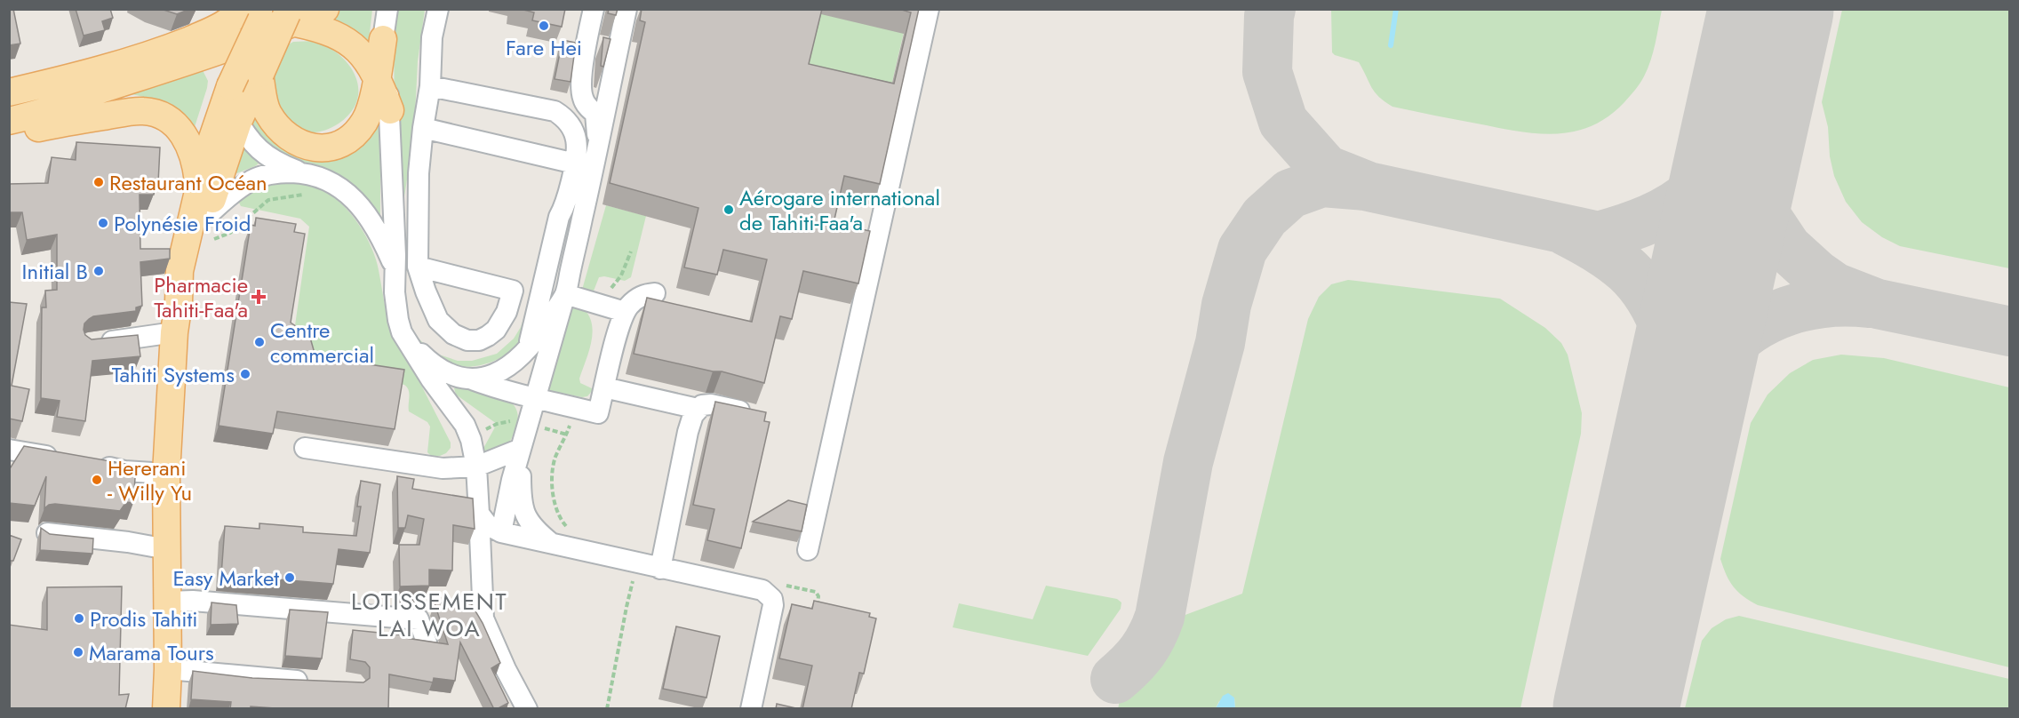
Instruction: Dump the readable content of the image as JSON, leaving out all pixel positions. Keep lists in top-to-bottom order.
{
  "districts": ["LOTISSEMENT LAI WOA"],
  "places": {
    "other": [
      "Fare Hei",
      "Restaurant Océan",
      "Aérogare international de Tahiti-Faa'a",
      "Polynésie Froid",
      "Initial B",
      "Centre commercial",
      "Tahiti Systems",
      "Hererani - Willy Yu",
      "Easy Market",
      "Prodis Tahiti",
      "Marama Tours"
    ],
    "health": ["Pharmacie Tahiti-Faa'a"]
  }
}
